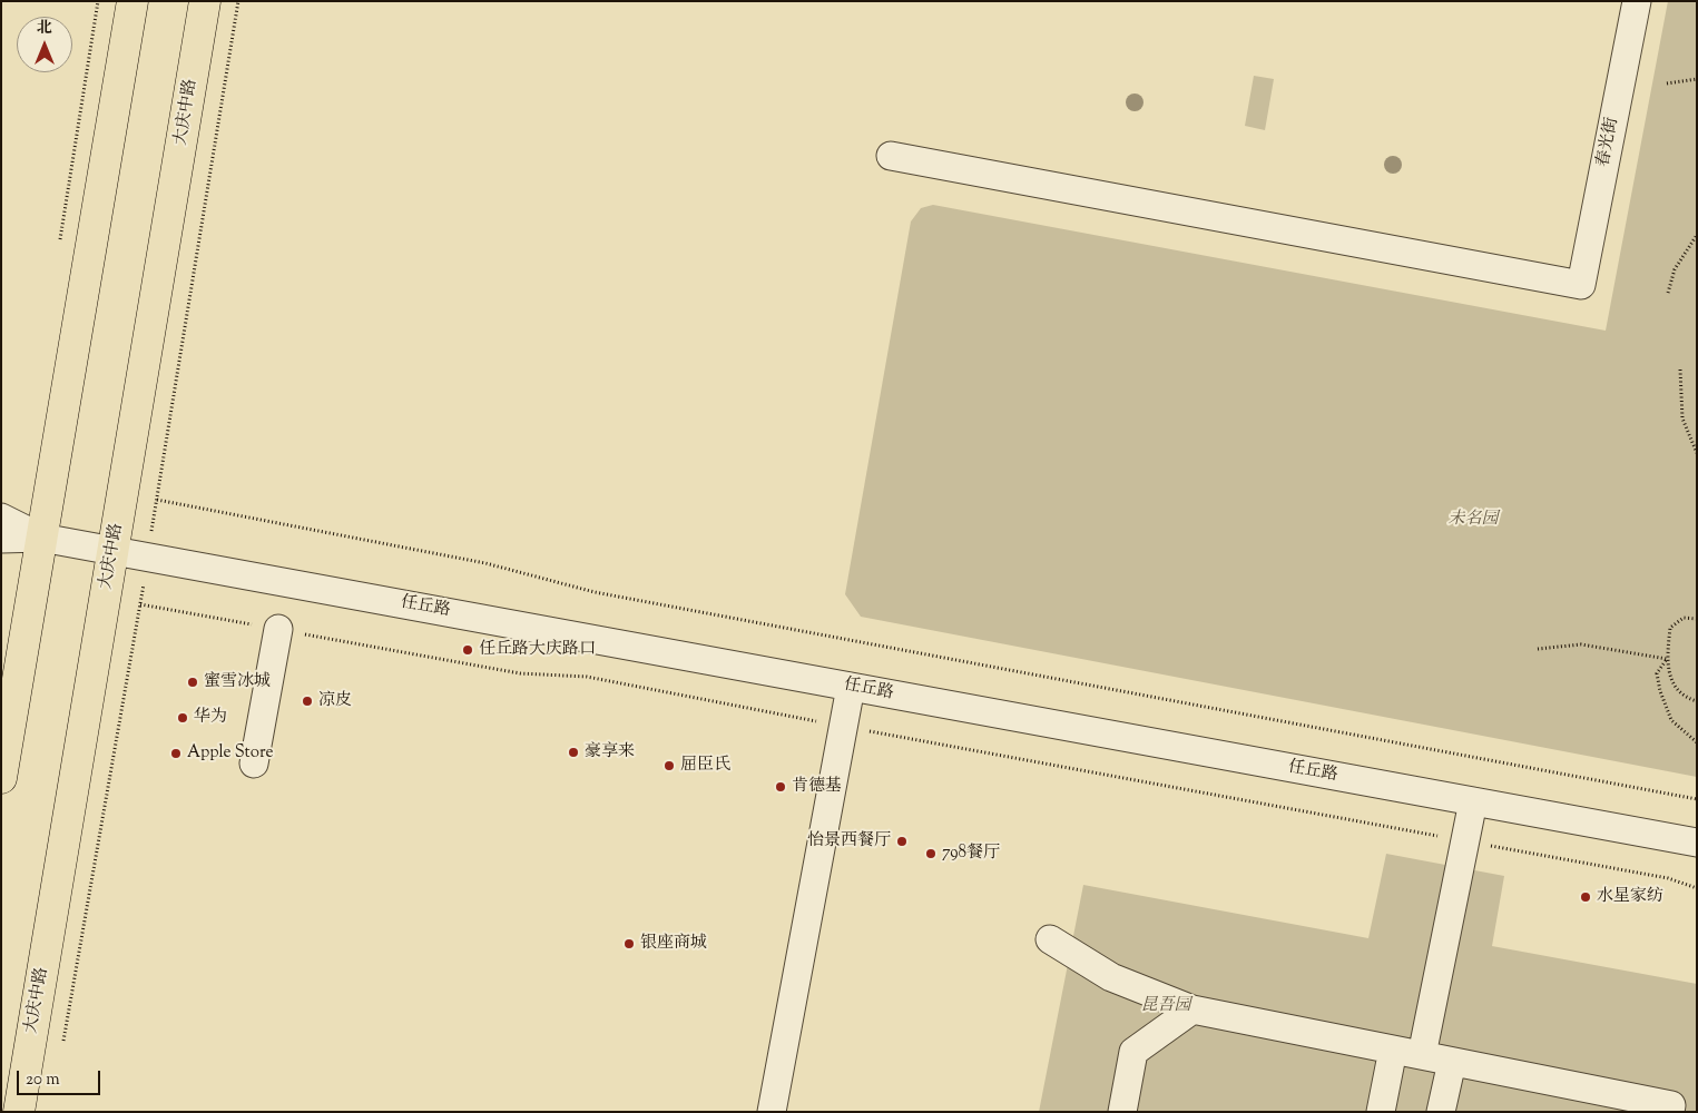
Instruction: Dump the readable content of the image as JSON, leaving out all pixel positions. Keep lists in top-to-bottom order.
{
  "streets": {
    "main road": ["大庆中路"],
    "street": ["春光街", "任丘路"]
  },
  "crossings": [
    ["大庆中路", "任丘路"]
  ],
  "parks": ["未名园", "昆吾园"],
  "places": [
    "任丘路大庆路口",
    "蜜雪冰城",
    "凉皮",
    "华为",
    "豪享来",
    "Apple Store",
    "屈臣氏",
    "肯德基",
    "怡景西餐厅",
    "798餐厅",
    "水星家纺",
    "银座商城"
  ],
  "scale_bar": "20 m",
  "north": "top"
}
